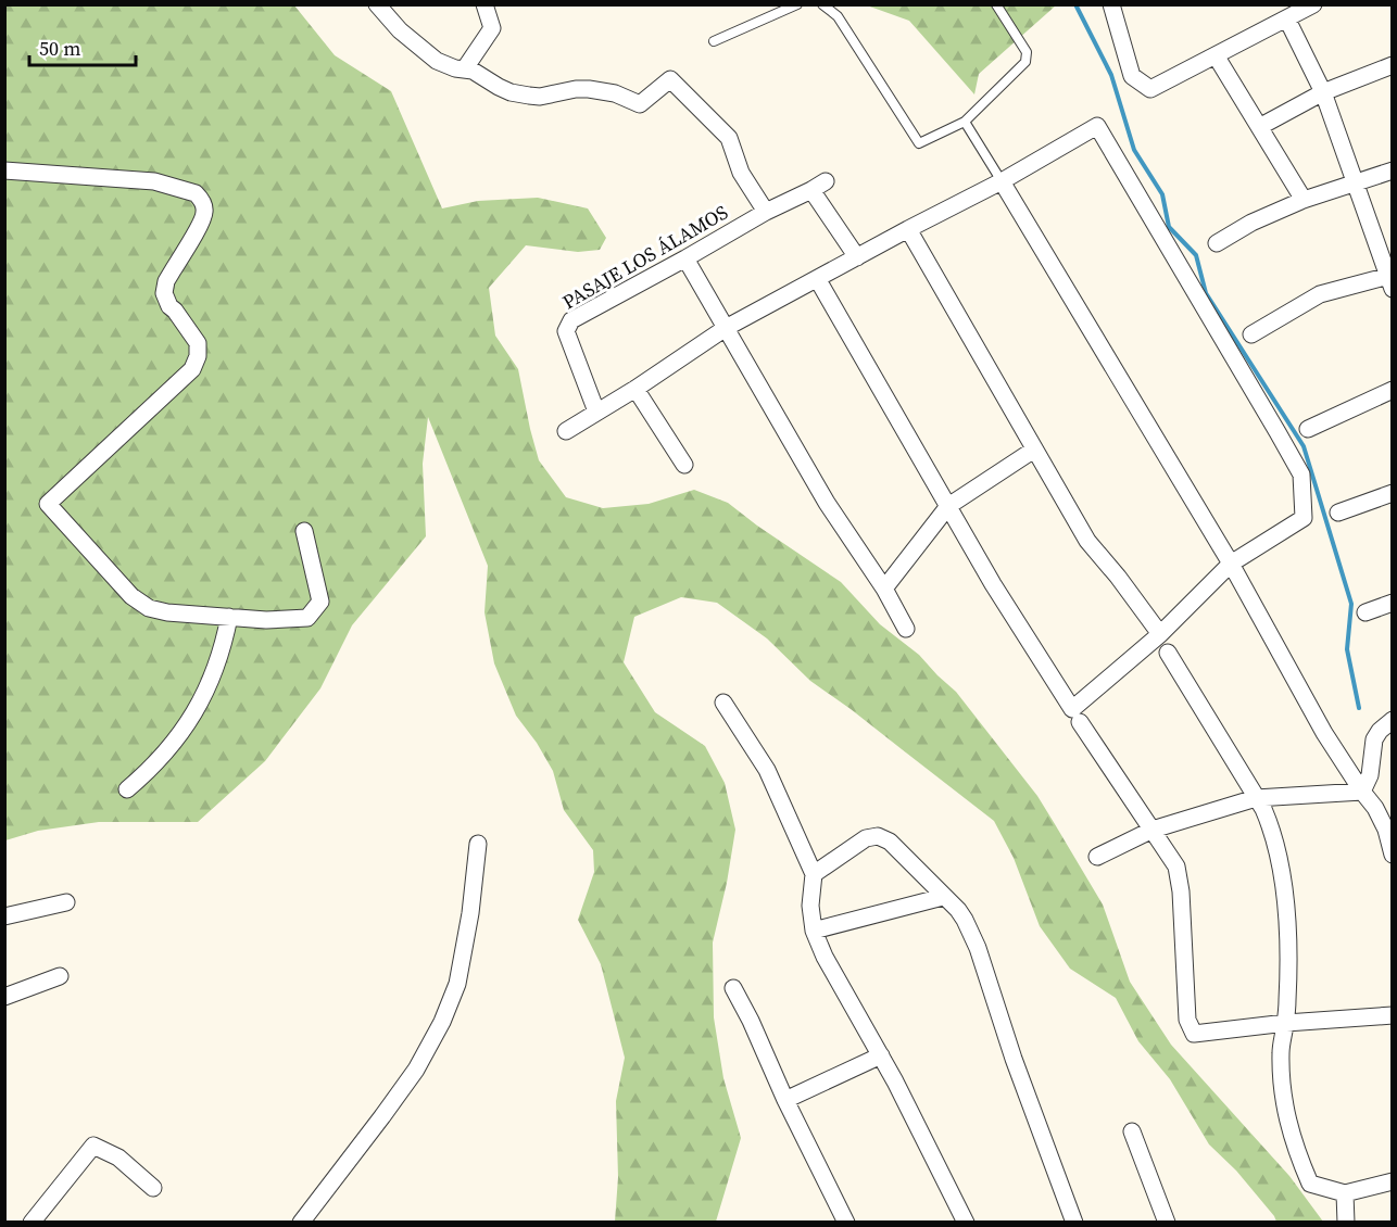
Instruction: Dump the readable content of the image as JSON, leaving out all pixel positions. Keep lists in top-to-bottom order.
{
  "streets": {
    "street": ["PASAJE LOS ÁLAMOS"]
  },
  "scale_bar": "50 m"
}
